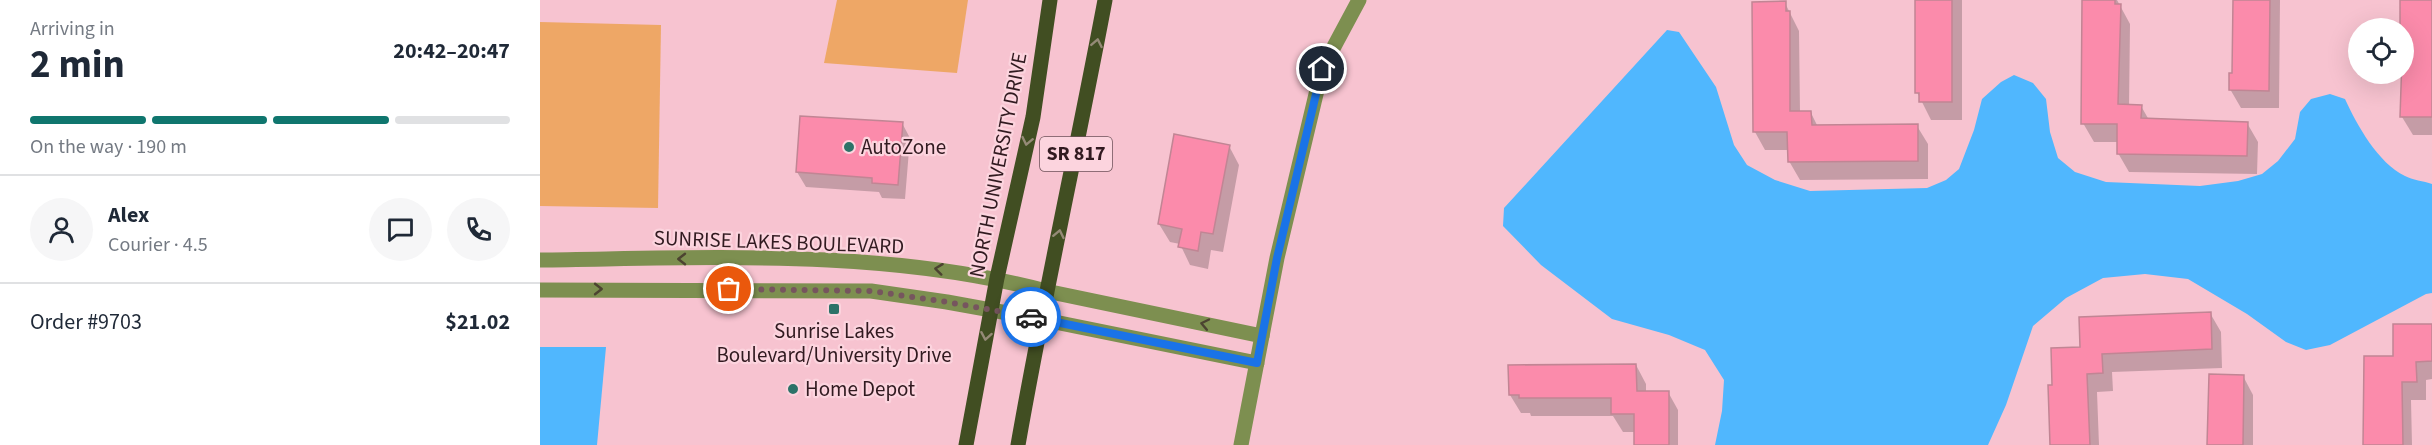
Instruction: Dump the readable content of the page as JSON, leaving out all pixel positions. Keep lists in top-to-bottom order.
{
  "streets": {
    "main road": ["SR 817", "NORTH UNIVERSITY DRIVE"],
    "street": ["SUNRISE LAKES BOULEVARD"]
  },
  "crossings": [
    ["SR 817", "SUNRISE LAKES BOULEVARD"],
    ["NORTH UNIVERSITY DRIVE", "SUNRISE LAKES BOULEVARD"]
  ],
  "places": {
    "other": ["AutoZone", "Home Depot"],
    "transit": ["Sunrise Lakes Boulevard/University Drive"]
  },
  "page": {
    "heading": ["2 min", "Arriving in", "20:42–20:47"],
    "panel": [
      "Alex",
      "Courier · 4.5",
      "Order #9703",
      "$21.02"
    ],
    "bar": "On the way · 190 m"
  }
}
